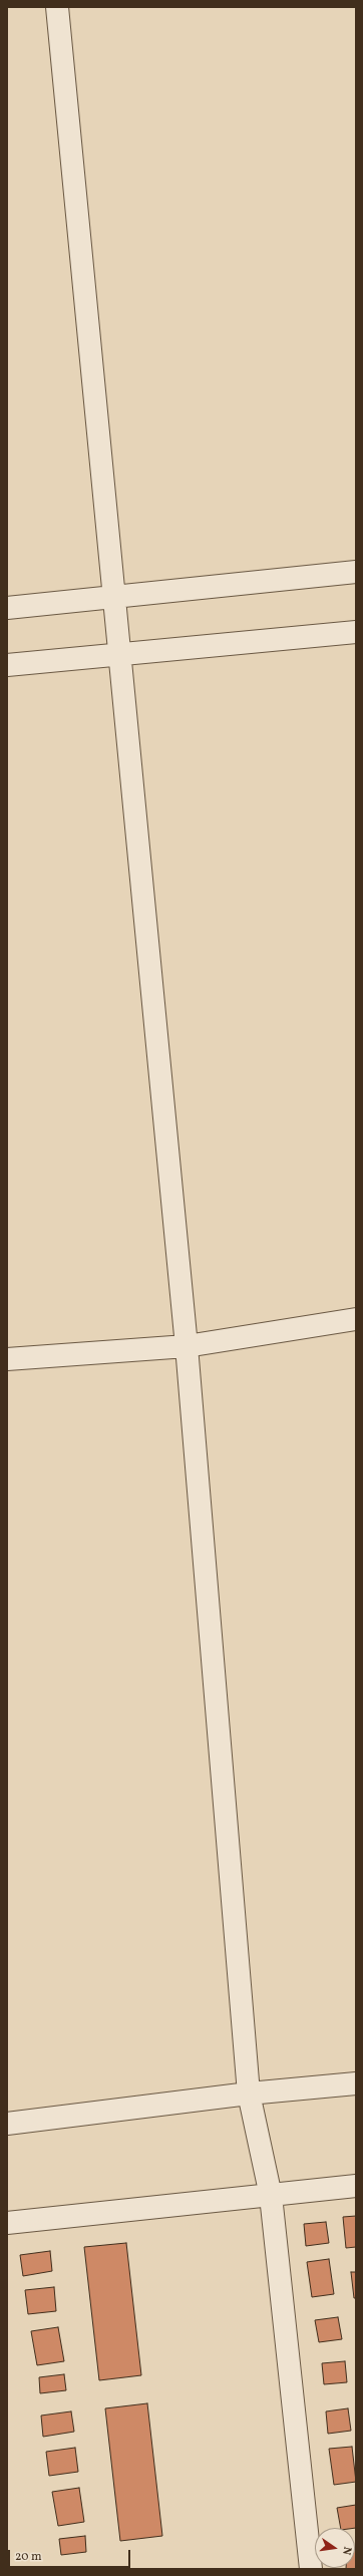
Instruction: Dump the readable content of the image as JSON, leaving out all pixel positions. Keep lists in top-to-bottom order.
{
  "scale_bar": "20 m",
  "north": "right"
}
